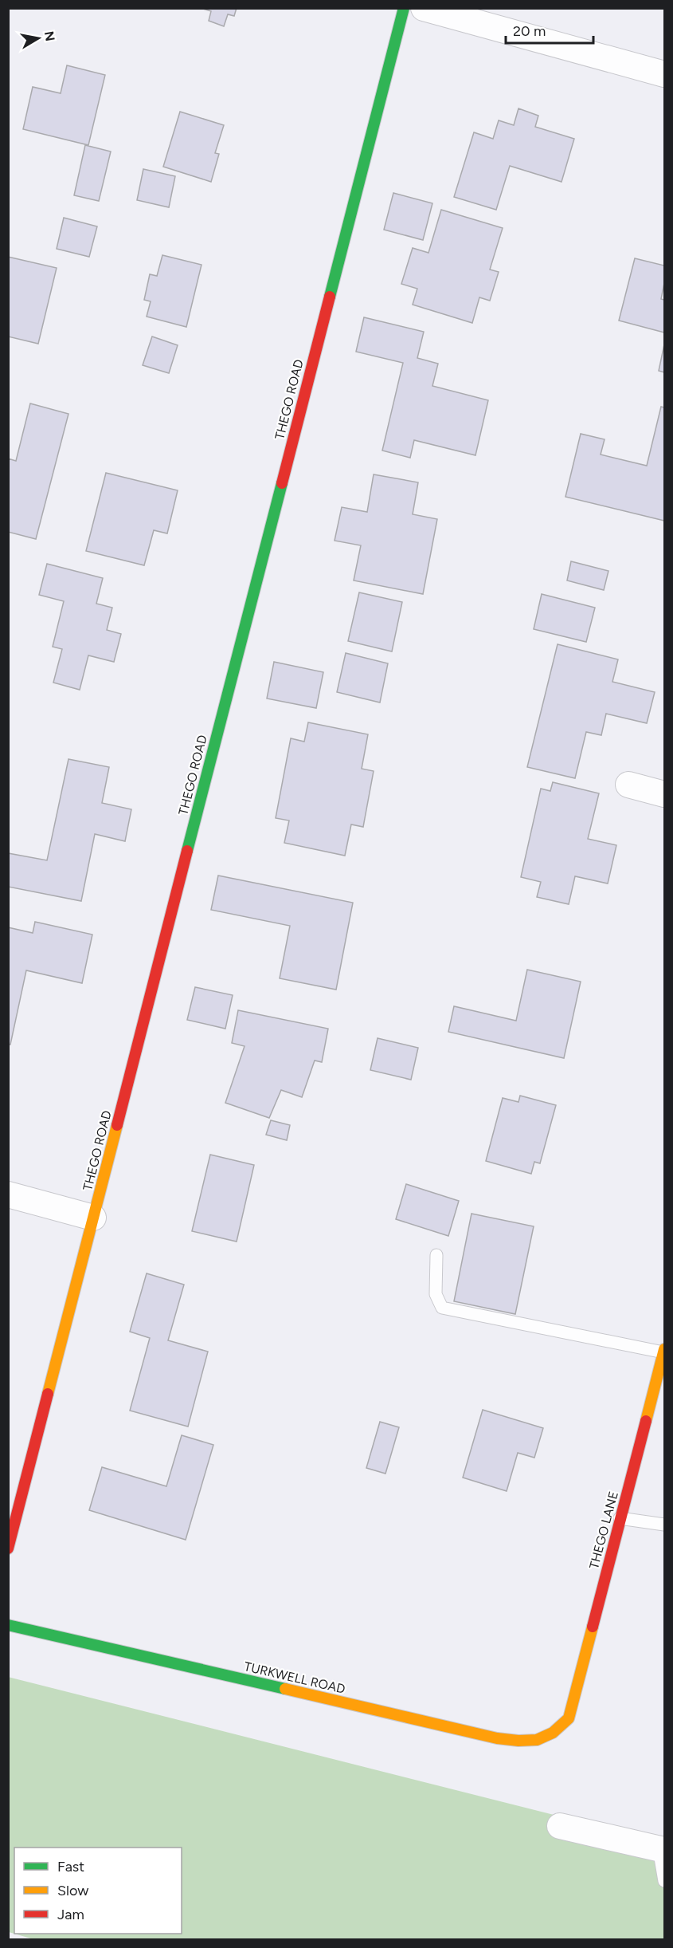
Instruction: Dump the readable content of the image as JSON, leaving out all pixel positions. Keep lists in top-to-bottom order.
{
  "streets": {
    "street": ["THEGO ROAD", "THEGO LANE", "TURKWELL ROAD"]
  },
  "crossings": [
    ["THEGO LANE", "TURKWELL ROAD"]
  ],
  "legend": ["Fast", "Slow", "Jam"],
  "scale_bar": "20 m",
  "north": "right"
}
